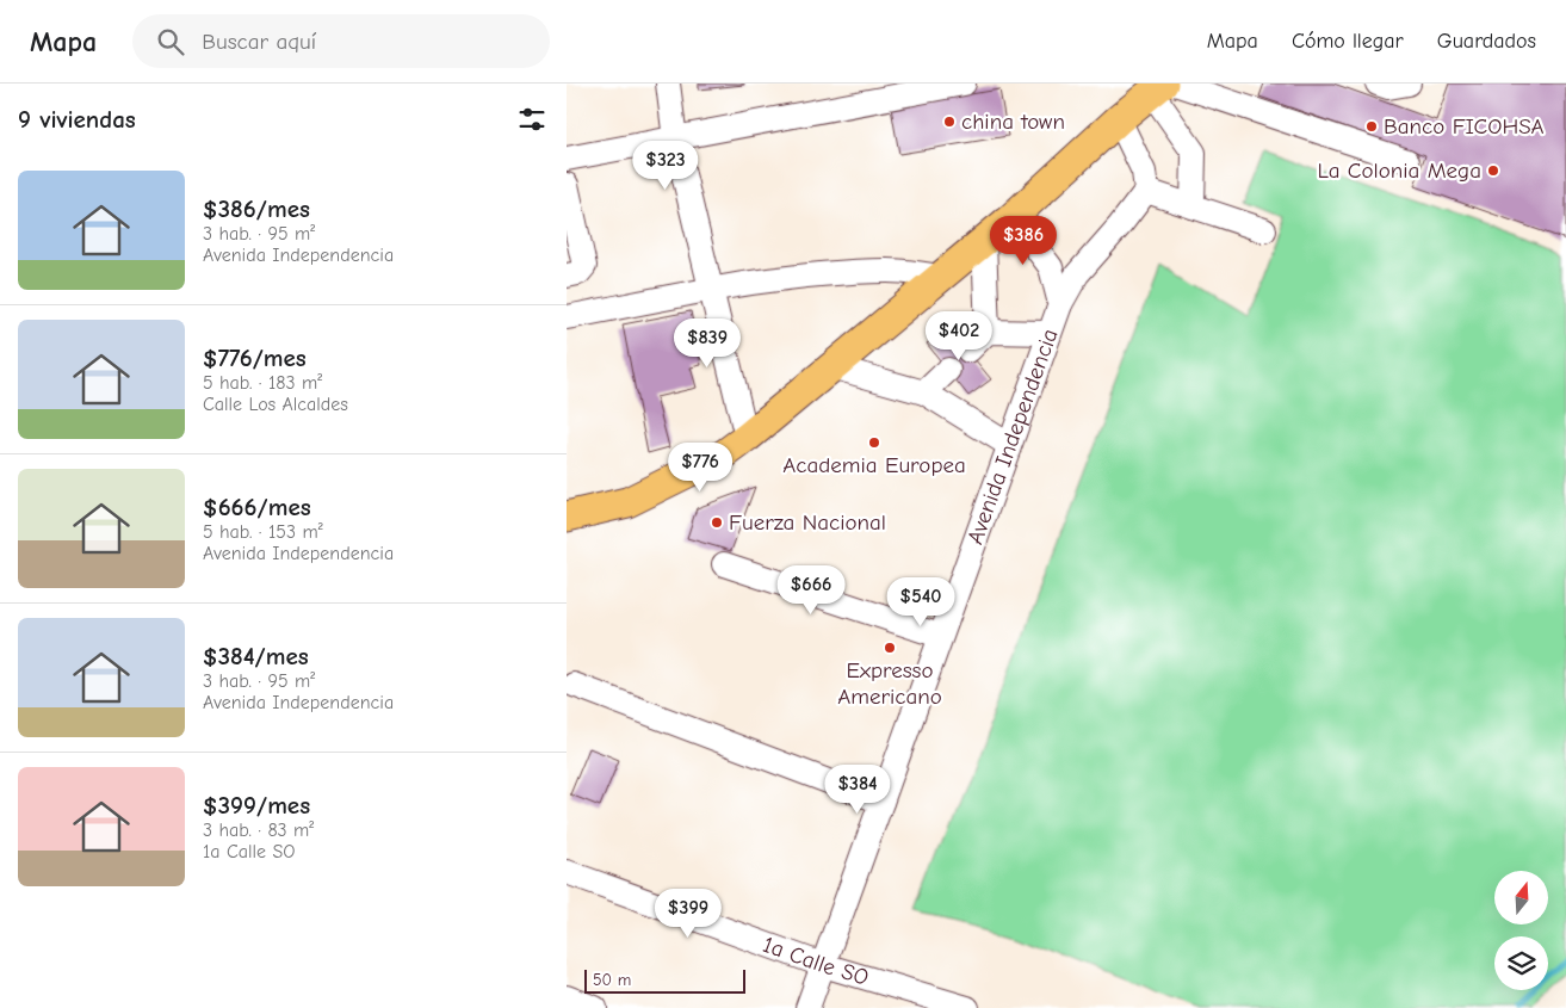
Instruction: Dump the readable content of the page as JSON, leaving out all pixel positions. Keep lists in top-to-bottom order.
{
  "streets": {
    "street": ["Avenida Independencia", "1a Calle SO"]
  },
  "crossings": [
    ["Avenida Independencia", "1a Calle SO"]
  ],
  "places": [
    "china town",
    "Banco FICOHSA",
    "La Colonia Mega",
    "Academia Europea",
    "Fuerza Nacional",
    "Expresso Americano"
  ],
  "scale_bar": "50 m",
  "north": "top",
  "page": {
    "header": "Mapa",
    "search": "Buscar aquí",
    "nav": ["Mapa", "Cómo llegar", "Guardados"],
    "heading": "9 viviendas",
    "price": [
      "$323",
      "$386",
      "$402",
      "$839",
      "$776",
      "$666",
      "$540",
      "$384",
      "$399"
    ],
    "list": [
      {
        "name": "$386/mes",
        "note": "3 hab. · 95 m² · Avenida Independencia"
      },
      {
        "name": "$776/mes",
        "note": "5 hab. · 183 m² · Calle Los Alcaldes"
      },
      {
        "name": "$666/mes",
        "note": "5 hab. · 153 m² · Avenida Independencia"
      },
      {
        "name": "$384/mes",
        "note": "3 hab. · 95 m² · Avenida Independencia"
      },
      {
        "name": "$399/mes",
        "note": "3 hab. · 83 m² · 1a Calle SO"
      }
    ],
    "scale": "50 m"
  }
}
